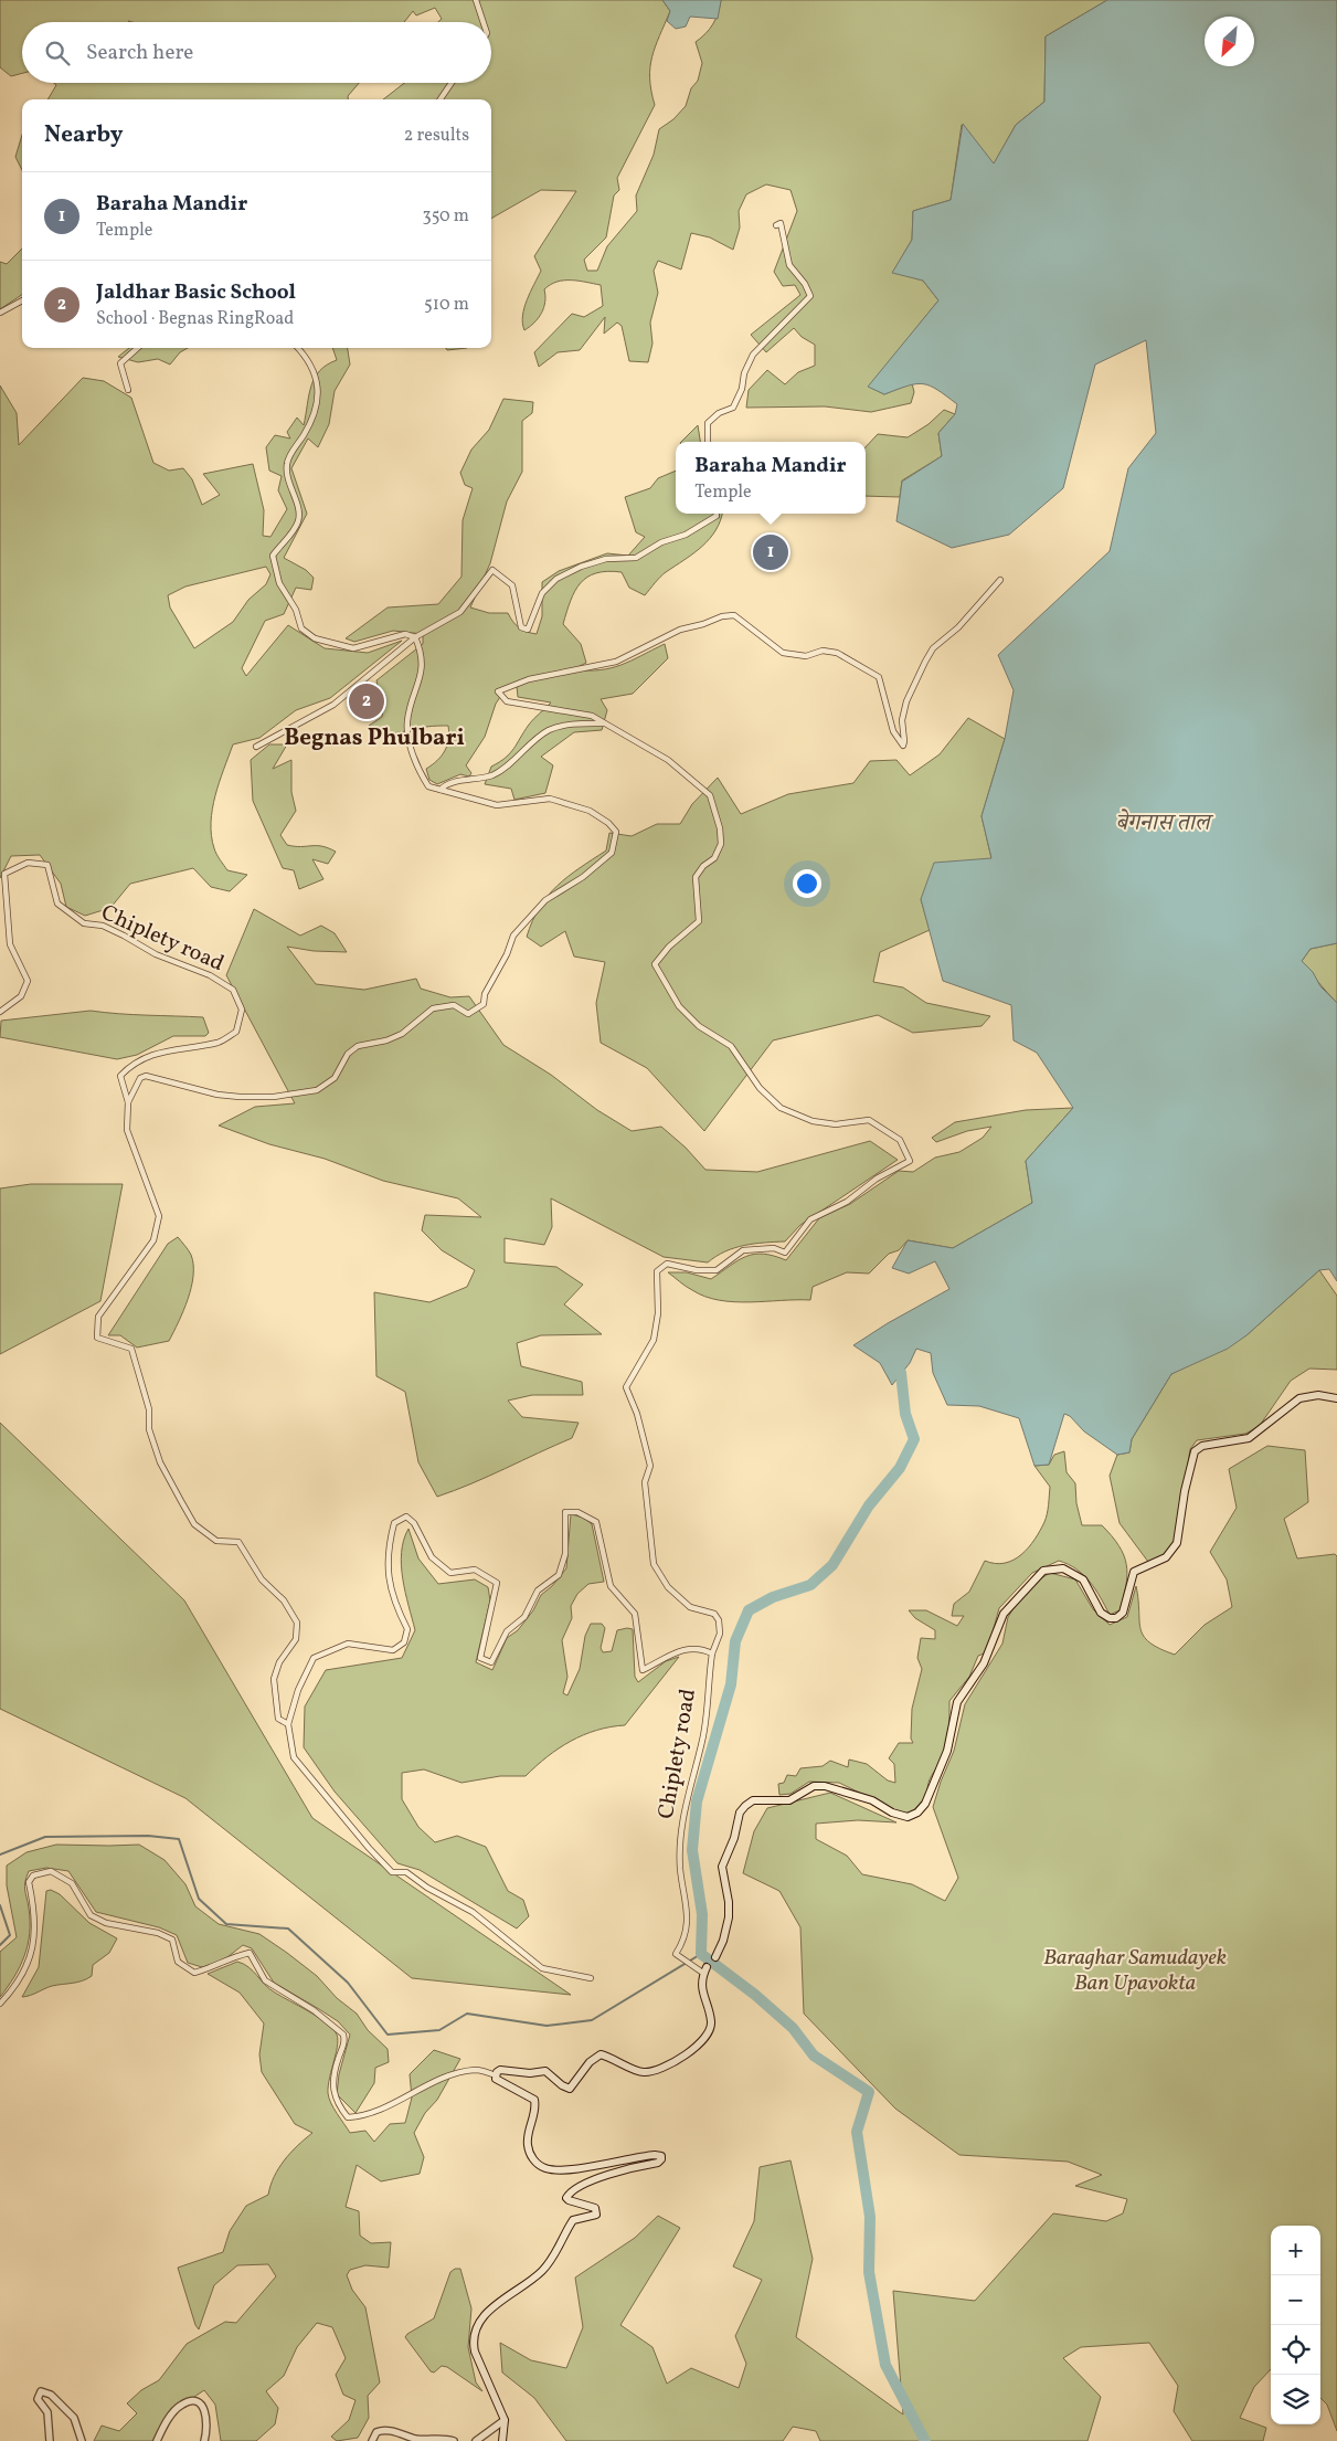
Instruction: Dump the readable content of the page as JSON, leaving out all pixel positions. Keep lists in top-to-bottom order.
{
  "streets": {
    "street": ["Chiplety road"]
  },
  "districts": ["Begnas Phulbari"],
  "water": ["बेगनास ताल"],
  "parks": ["Baraghar Samudayek Ban Upavokta"],
  "north": "bottom left",
  "page": {
    "search": "Search here",
    "heading": ["Nearby", "2 results"],
    "list": [
      {
        "mark": "1",
        "name": "Baraha Mandir",
        "note": "Temple",
        "value": "350 m"
      },
      {
        "mark": "2",
        "name": "Jaldhar Basic School",
        "note": "School · Begnas RingRoad",
        "value": "510 m"
      }
    ],
    "popup": ["Baraha Mandir", "Temple"],
    "pins": ["1", "2"],
    "map_buttons": ["+", "−"]
  }
}
